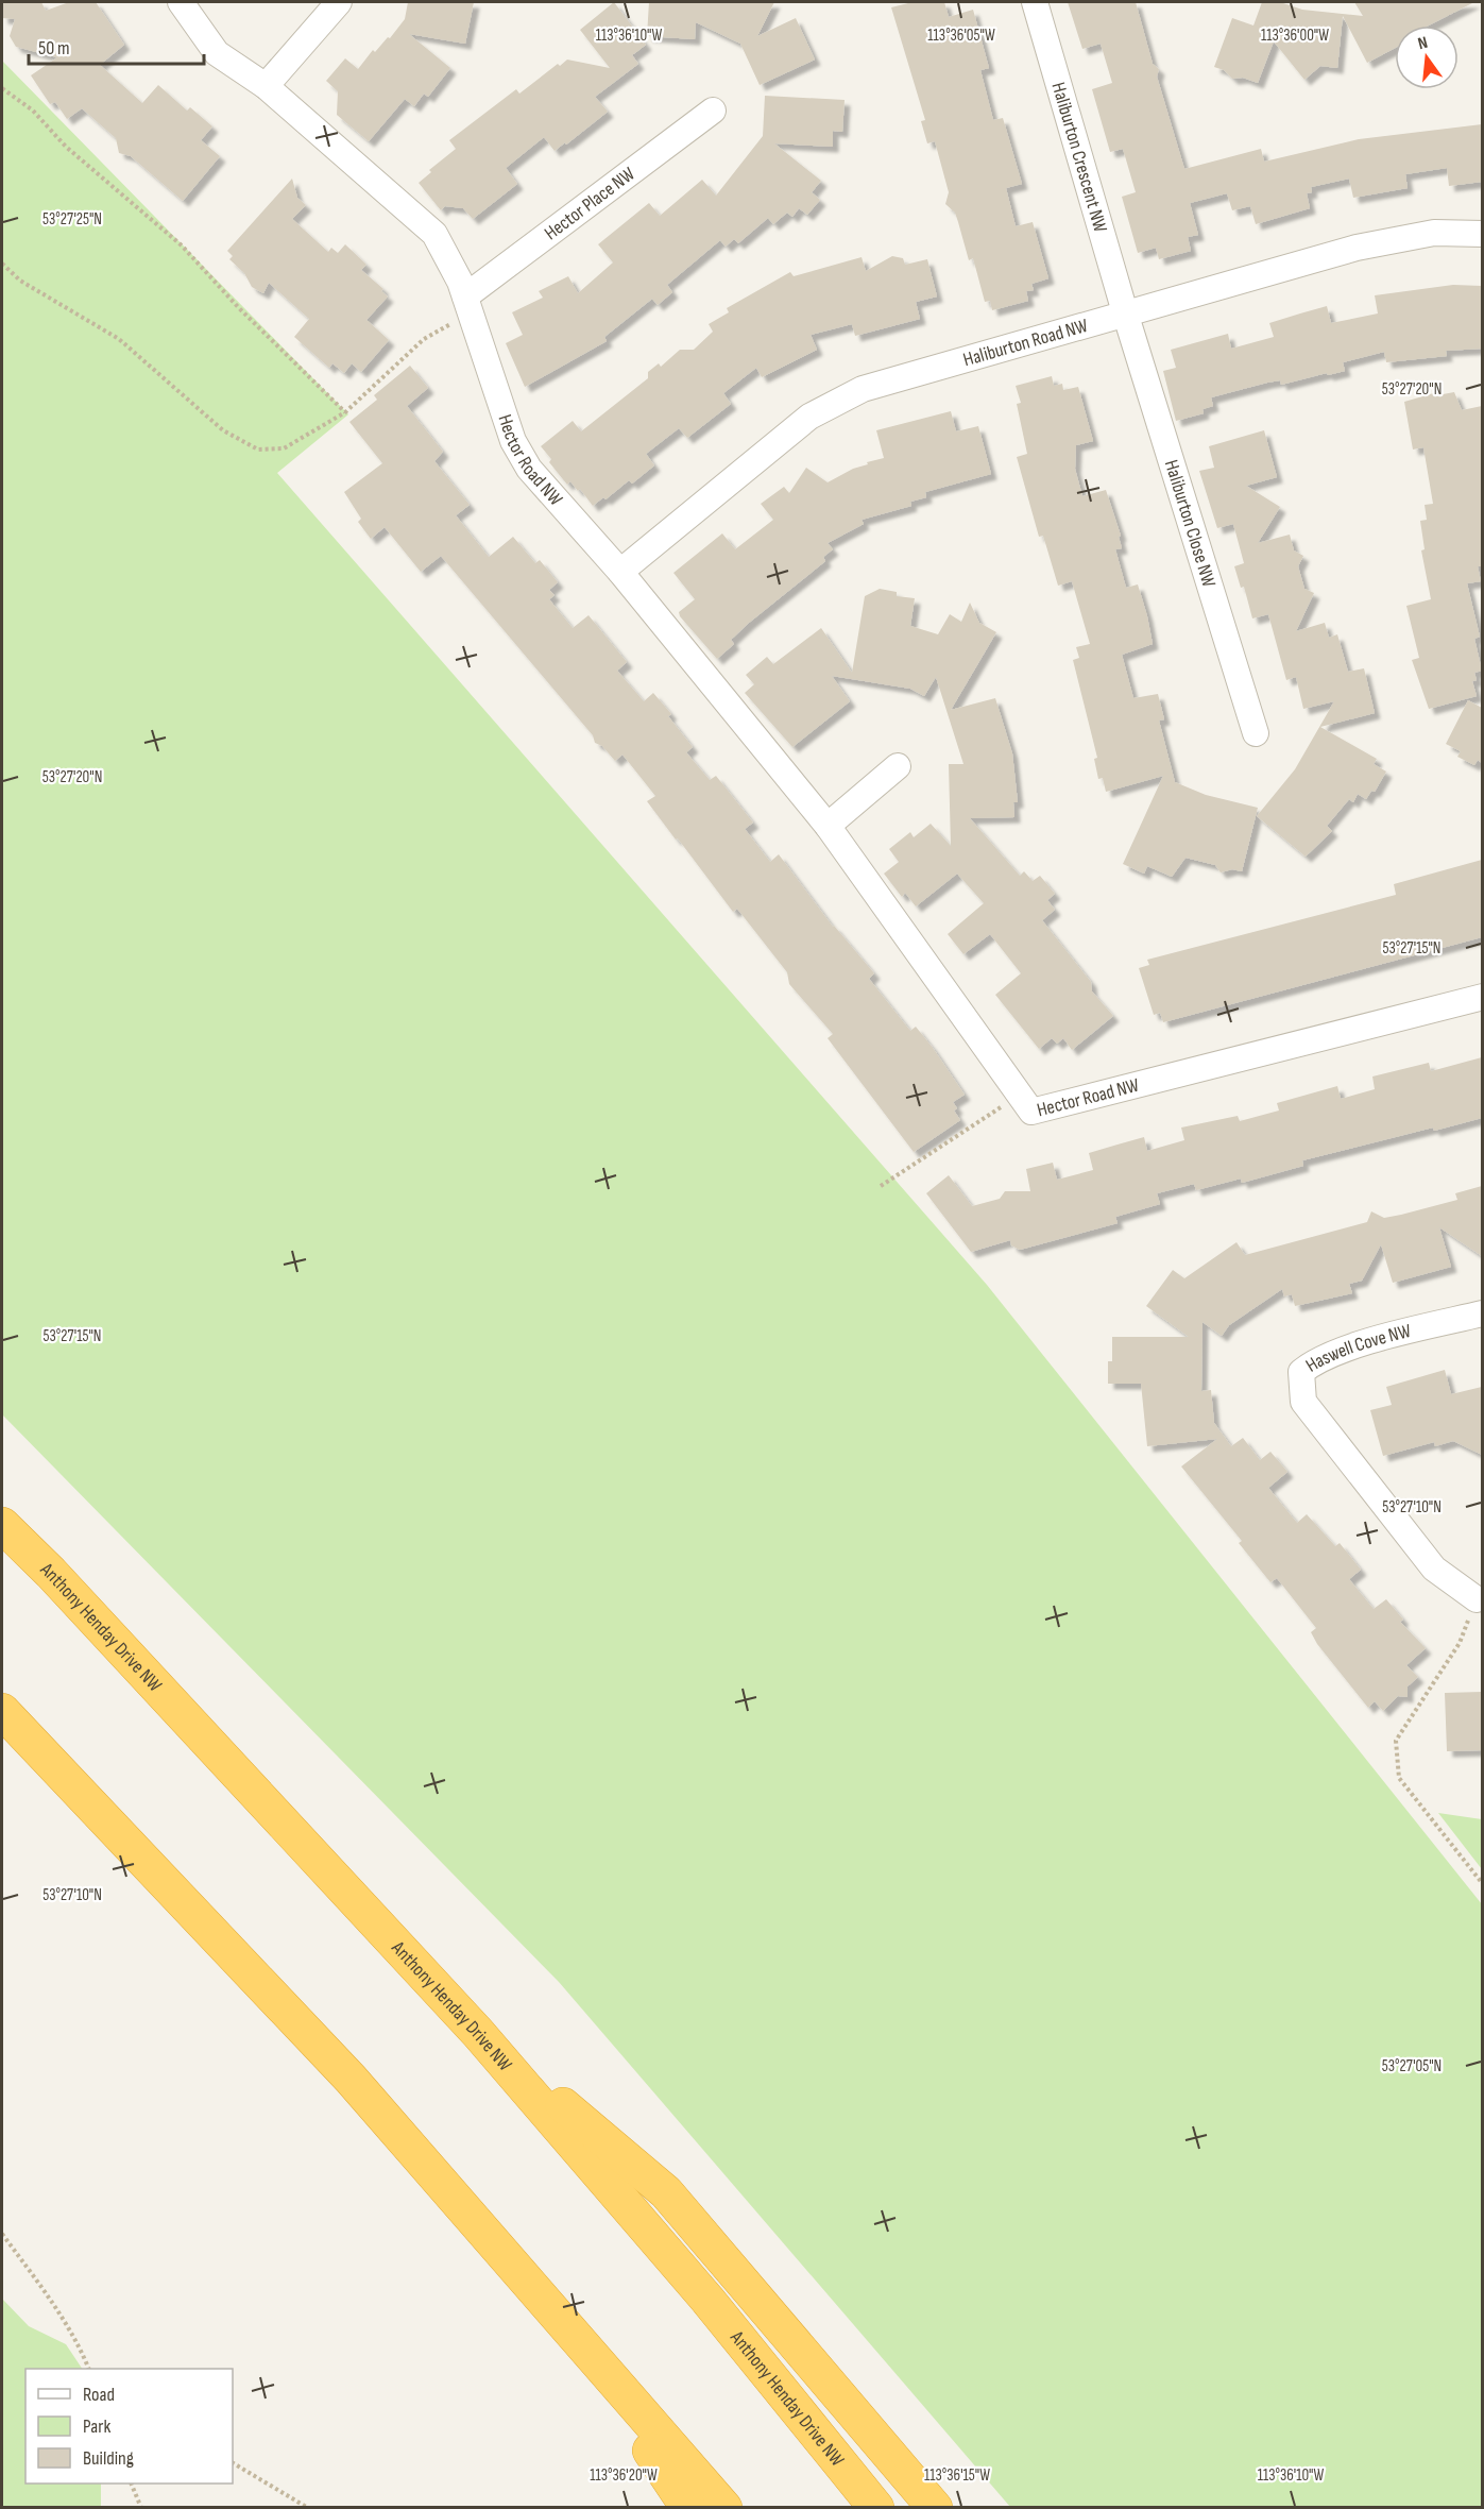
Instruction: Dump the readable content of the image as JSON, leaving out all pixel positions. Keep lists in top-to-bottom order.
{
  "streets": {
    "highway": ["Anthony Henday Drive NW"],
    "street": [
      "Haliburton Crescent NW",
      "Hector Place NW",
      "Haliburton Road NW",
      "Hector Road NW",
      "Haliburton Close NW",
      "Haswell Cove NW"
    ]
  },
  "crossings": [
    ["Haliburton Crescent NW", "Haliburton Road NW"],
    ["Haliburton Crescent NW", "Haliburton Close NW"],
    ["Hector Place NW", "Hector Road NW"],
    ["Haliburton Road NW", "Hector Road NW"],
    ["Haliburton Road NW", "Haliburton Close NW"]
  ],
  "legend": ["Road", "Park", "Building"],
  "scale_bar": "50 m",
  "north": "top",
  "coordinates": [
    "113°36'10\"W",
    "113°36'05\"W",
    "113°36'00\"W",
    "53°27'25\"N",
    "53°27'20\"N",
    "53°27'15\"N",
    "53°27'10\"N",
    "53°27'05\"N",
    "113°36'20\"W",
    "113°36'15\"W"
  ]
}
